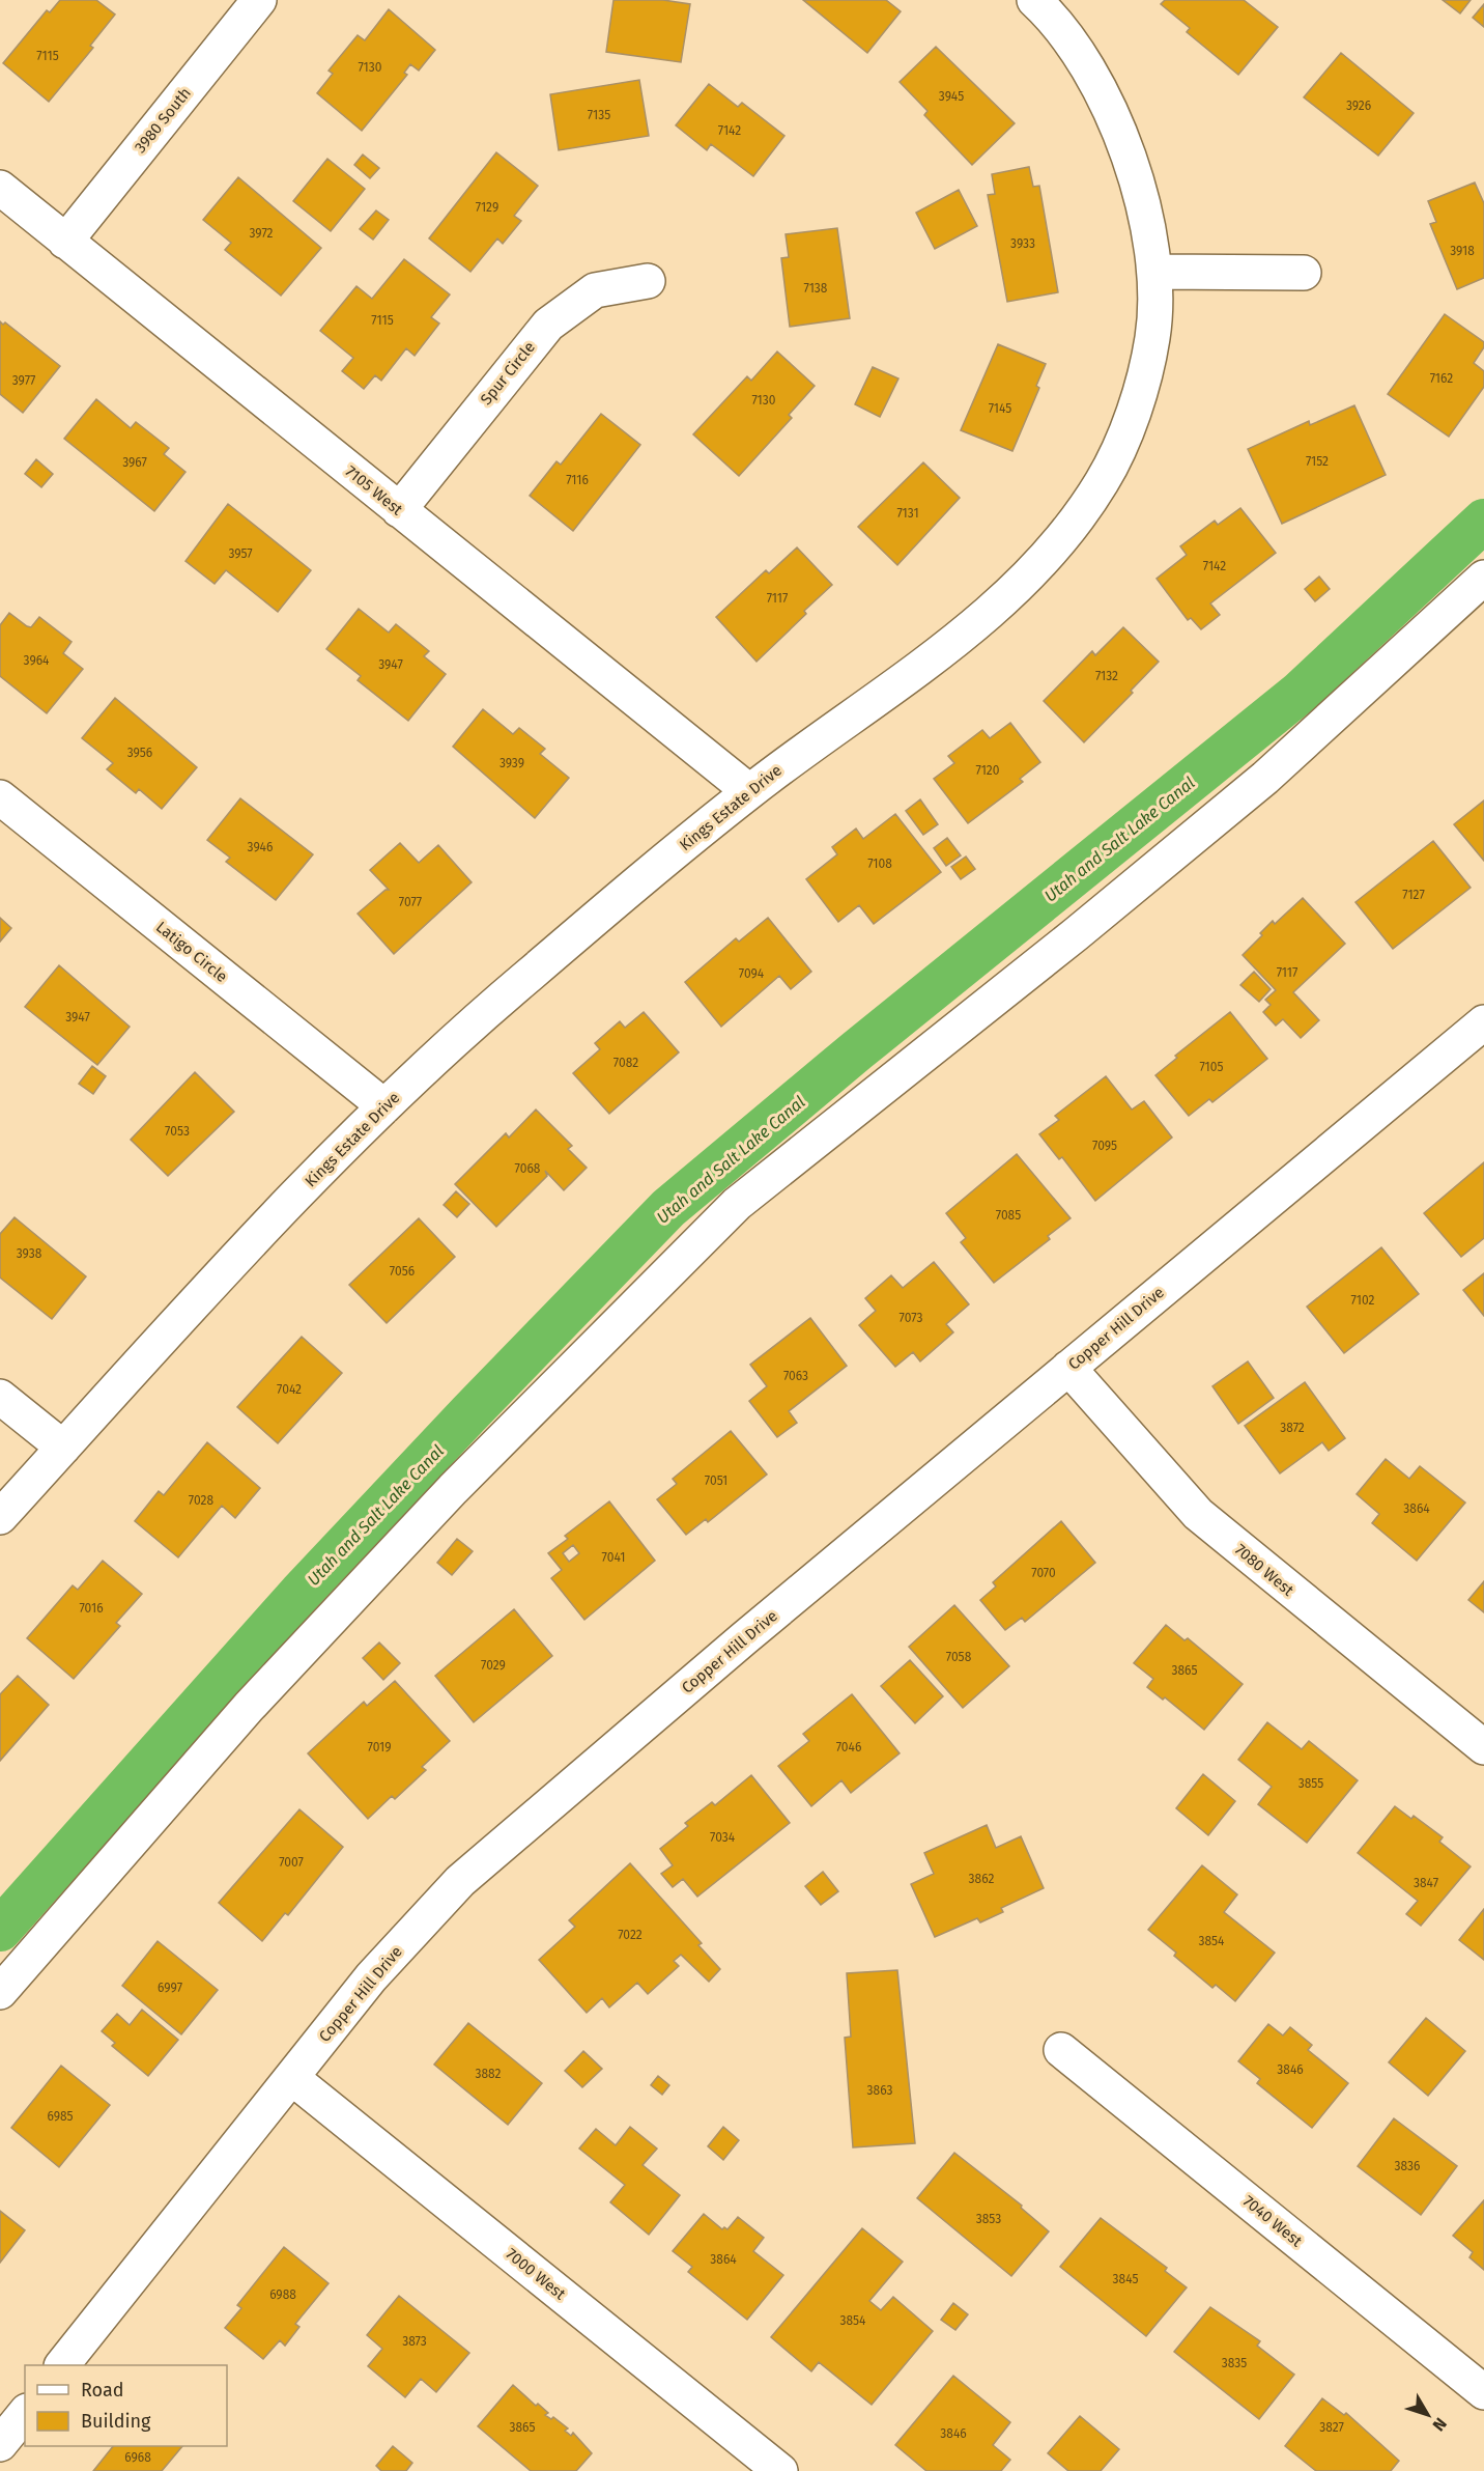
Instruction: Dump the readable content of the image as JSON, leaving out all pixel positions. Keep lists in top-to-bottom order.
{
  "streets": {
    "street": [
      "3980 South",
      "Spur Circle",
      "7105 West",
      "Kings Estate Drive",
      "Latigo Circle",
      "Copper Hill Drive",
      "7080 West",
      "7040 West",
      "7000 West"
    ]
  },
  "crossings": [
    ["3980 South", "7105 West"],
    ["Spur Circle", "7105 West"],
    ["7105 West", "Kings Estate Drive"],
    ["Kings Estate Drive", "Latigo Circle"],
    ["Copper Hill Drive", "7080 West"],
    ["Copper Hill Drive", "7000 West"]
  ],
  "water": ["Utah and Salt Lake Canal"],
  "house_numbers": [
    "7115",
    "7130",
    "3945",
    "3926",
    "7135",
    "7142",
    "7129",
    "3972",
    "3933",
    "3918",
    "7138",
    "7115",
    "7162",
    "3977",
    "7130",
    "7145",
    "7152",
    "3967",
    "7116",
    "7131",
    "3957",
    "7142",
    "7117",
    "3964",
    "3947",
    "7132",
    "3956",
    "3939",
    "7120",
    "3946",
    "7108",
    "7127",
    "7077",
    "7117",
    "7094",
    "3947",
    "7082",
    "7105",
    "7053",
    "7095",
    "7068",
    "7085",
    "3938",
    "7056",
    "7102",
    "7073",
    "7063",
    "7042",
    "3872",
    "7051",
    "7028",
    "3864",
    "7041",
    "7070",
    "7016",
    "7058",
    "7029",
    "3865",
    "7019",
    "7046",
    "3855",
    "7034",
    "7007",
    "3862",
    "3847",
    "7022",
    "3854",
    "6997",
    "3846",
    "3882",
    "3863",
    "6985",
    "3836",
    "3853",
    "3864",
    "3845",
    "6988",
    "3854",
    "3873",
    "3835",
    "3865",
    "3827",
    "3846",
    "6968"
  ],
  "legend": ["Road", "Building"],
  "north": "bottom right"
}
